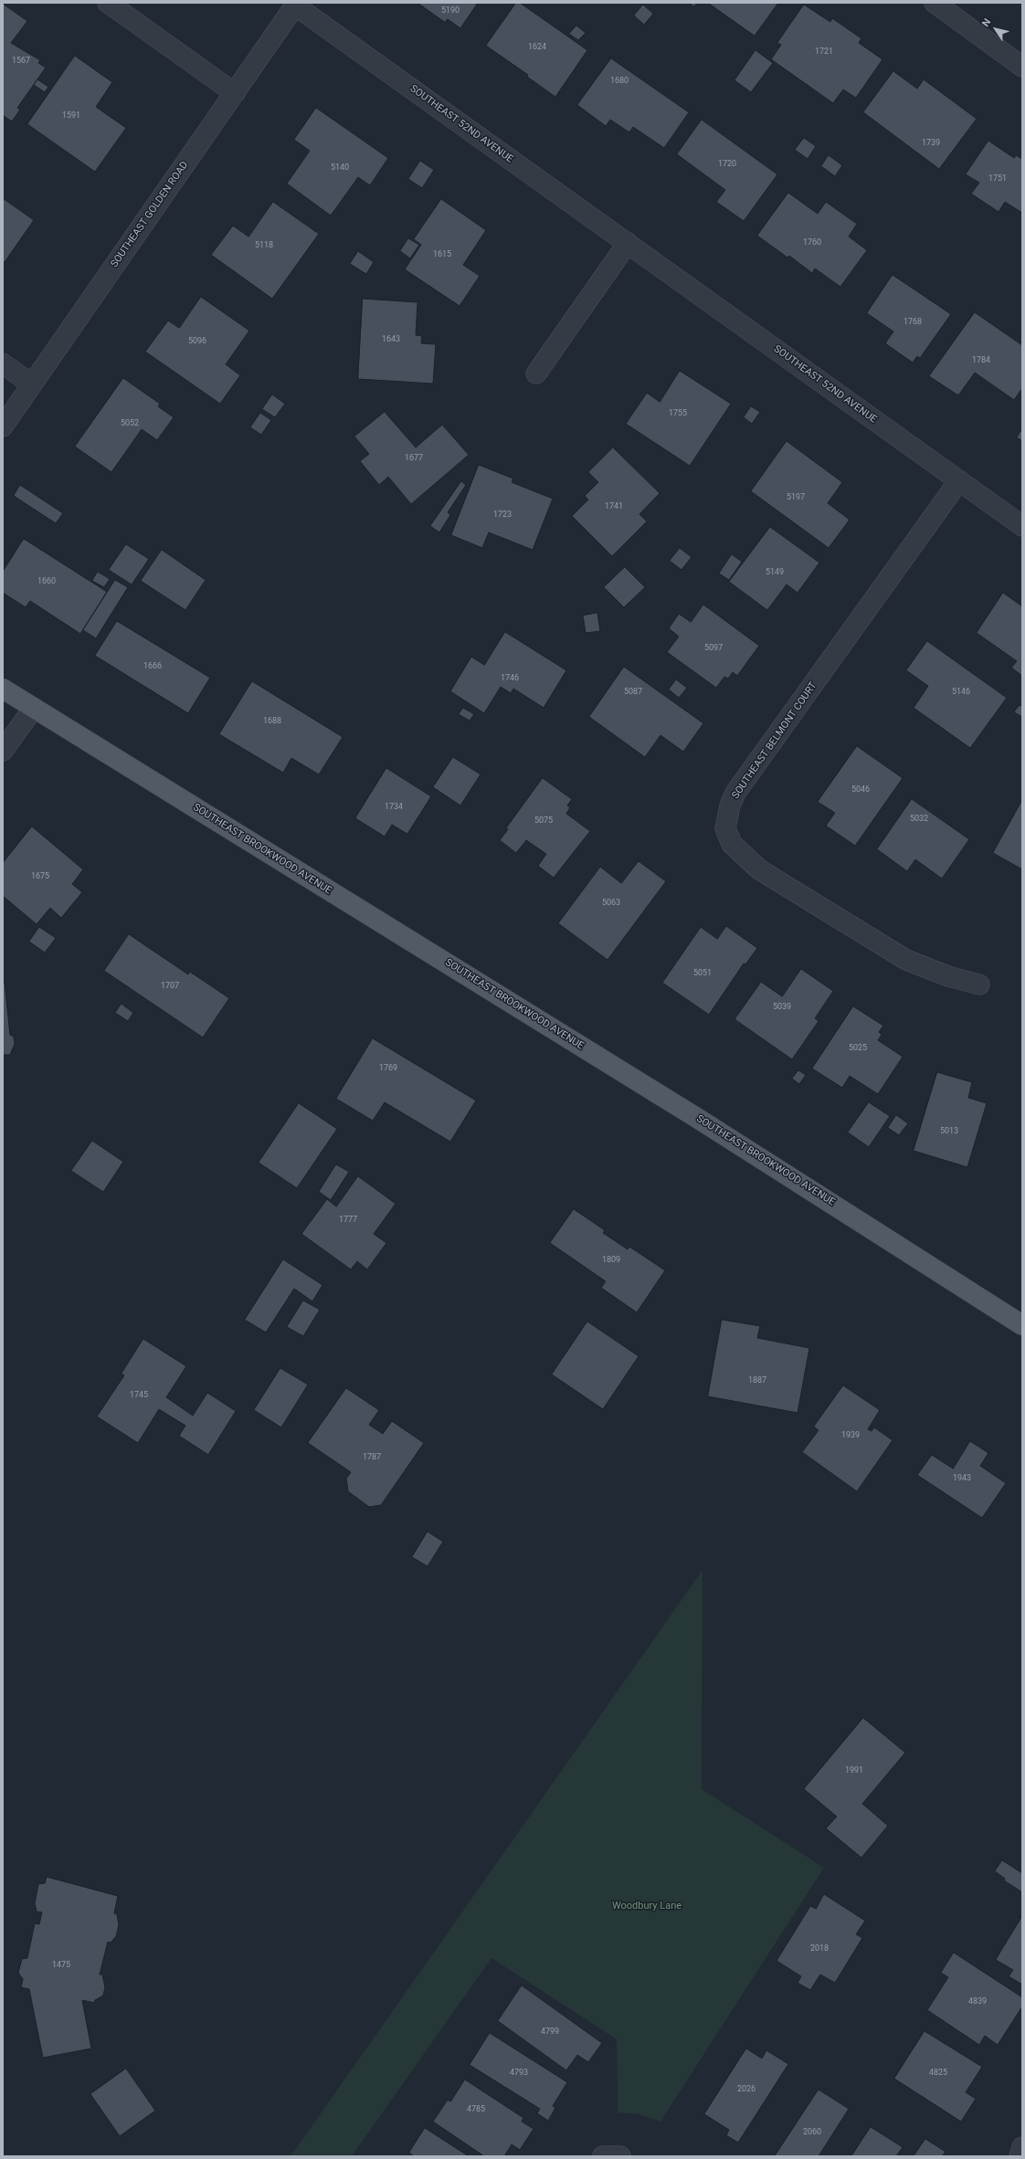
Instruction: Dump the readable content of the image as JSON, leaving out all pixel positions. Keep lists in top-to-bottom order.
{
  "streets": {
    "main road": ["SOUTHEAST BROOKWOOD AVENUE"],
    "street": ["SOUTHEAST 52ND AVENUE", "SOUTHEAST GOLDEN ROAD", "SOUTHEAST BELMONT COURT"]
  },
  "crossings": [
    ["SOUTHEAST 52ND AVENUE", "SOUTHEAST GOLDEN ROAD"],
    ["SOUTHEAST 52ND AVENUE", "SOUTHEAST BELMONT COURT"]
  ],
  "parks": ["Woodbury Lane"],
  "house_numbers": [
    "5190",
    "1624",
    "1721",
    "1567",
    "1680",
    "1591",
    "1739",
    "1720",
    "5140",
    "1751",
    "1760",
    "5118",
    "1615",
    "1768",
    "1643",
    "5096",
    "1784",
    "1755",
    "5052",
    "1677",
    "5197",
    "1741",
    "1723",
    "5149",
    "1660",
    "5097",
    "1666",
    "1746",
    "5087",
    "5146",
    "1688",
    "5046",
    "1734",
    "5032",
    "5075",
    "1675",
    "5063",
    "5051",
    "1707",
    "5039",
    "5025",
    "1769",
    "5013",
    "1777",
    "1809",
    "1887",
    "1745",
    "1939",
    "1787",
    "1943",
    "1991",
    "2018",
    "1475",
    "4839",
    "4799",
    "4793",
    "4825",
    "2026",
    "4785",
    "2060"
  ],
  "north": "top left"
}
